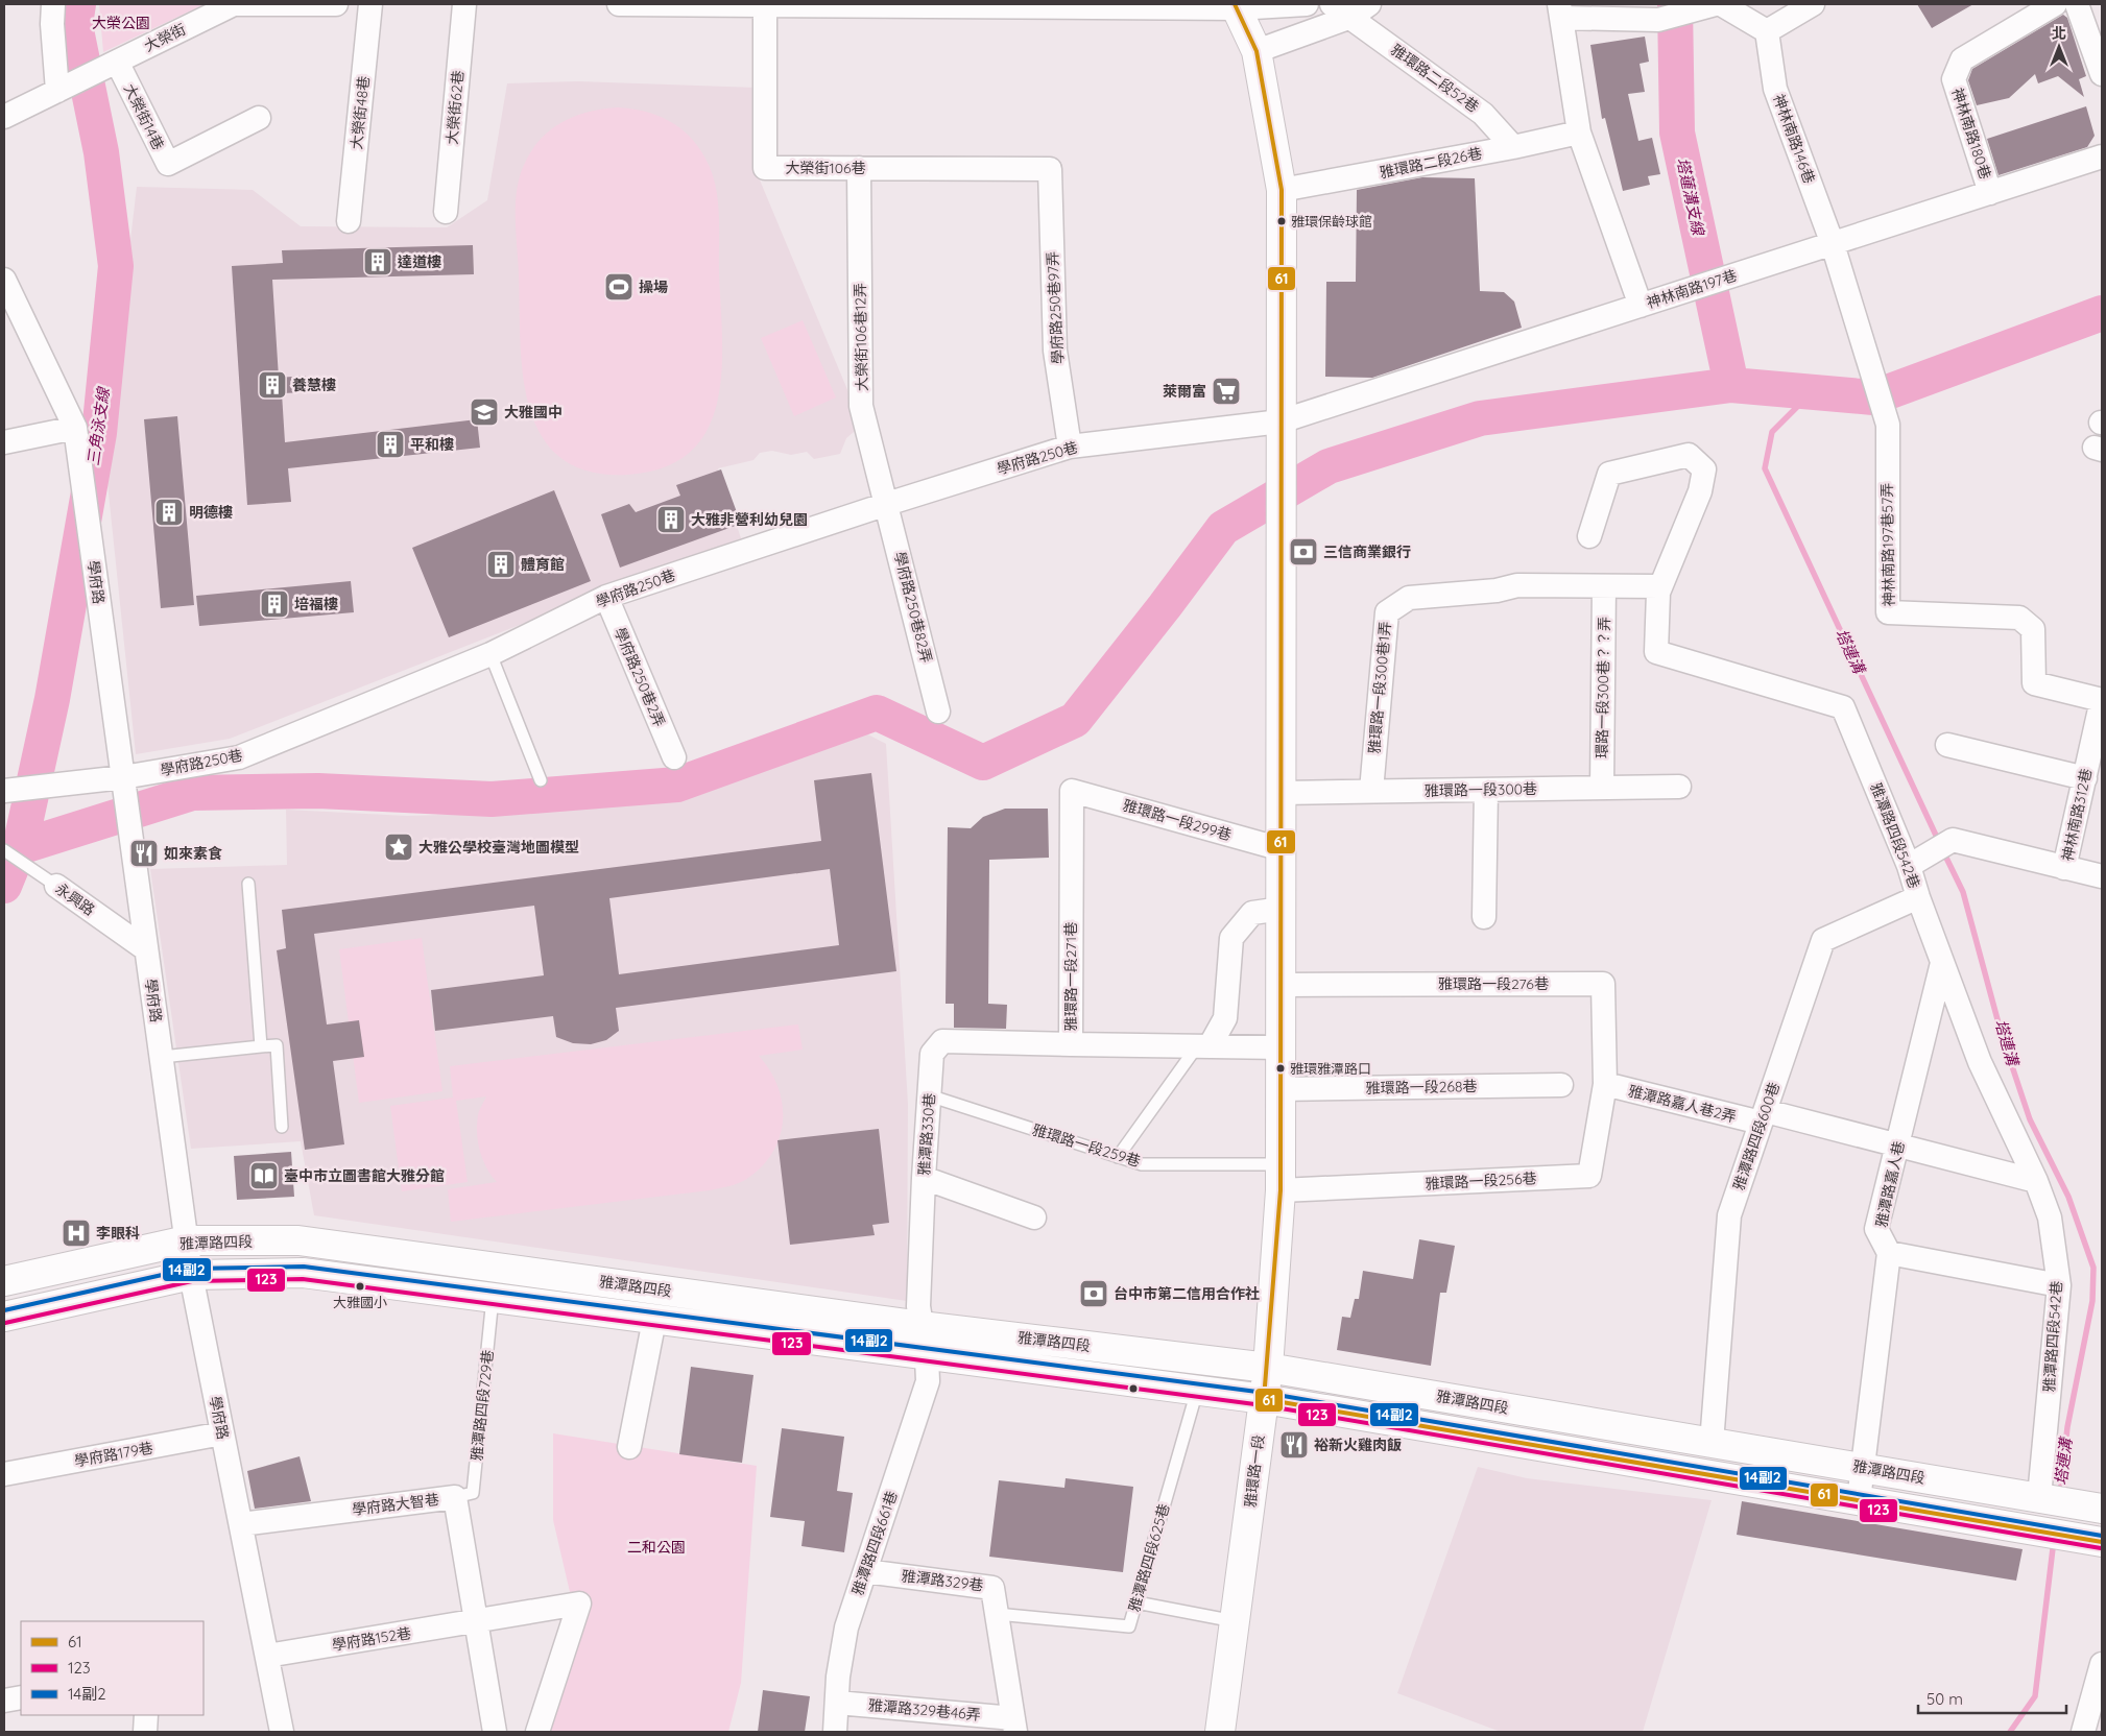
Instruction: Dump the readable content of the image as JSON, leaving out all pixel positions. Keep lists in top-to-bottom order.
{
  "streets": {
    "street": [
      "大榮街",
      "雅環路二段52巷",
      "大榮街62巷",
      "大榮街48巷",
      "大榮街14巷",
      "神林南路180巷",
      "神林南路146巷",
      "雅環路二段26巷",
      "大榮街106巷",
      "神林南路197巷",
      "學府路250巷97弄",
      "大榮街106巷12弄",
      "學府路250巷",
      "神林南路197巷57弄",
      "學府路",
      "學府路250巷82弄",
      "學府路250巷2弄",
      "雅環路一段300巷1弄",
      "環路一段300巷？？弄",
      "雅環路一段300巷",
      "神林南路312巷",
      "雅環路一段299巷",
      "雅潭路四段542巷",
      "永興路",
      "雅環路一段271巷",
      "雅環路一段276巷",
      "雅環路一段268巷",
      "雅潭路嘉人巷2弄",
      "雅潭路330巷",
      "雅潭路四段600巷",
      "雅環路一段256巷",
      "雅潭路嘉人巷",
      "雅潭路四段",
      "學府路179巷",
      "雅環路一段",
      "學府路大智巷",
      "雅潭路四段661巷",
      "雅潭路329巷",
      "學府路152巷",
      "雅潭路329巷46弄"
    ],
    "lane": ["雅環路一段259巷", "雅潭路四段729巷", "雅潭路四段625巷"]
  },
  "crossings": [
    ["大榮街", "大榮街14巷"],
    ["雅環路二段52巷", "雅環路二段26巷"],
    ["神林南路180巷", "神林南路197巷"],
    ["神林南路146巷", "神林南路197巷"],
    ["神林南路146巷", "神林南路197巷57弄"],
    ["雅環路二段26巷", "雅環路一段"],
    ["大榮街106巷", "學府路250巷97弄"],
    ["大榮街106巷", "大榮街106巷12弄"],
    ["神林南路197巷", "學府路250巷"],
    ["神林南路197巷", "神林南路197巷57弄"],
    ["神林南路197巷", "雅環路一段"],
    ["學府路250巷97弄", "學府路250巷"],
    ["大榮街106巷12弄", "學府路250巷"],
    ["大榮街106巷12弄", "學府路250巷82弄"],
    ["學府路250巷", "學府路"],
    ["學府路250巷", "學府路250巷82弄"],
    ["學府路250巷", "學府路250巷2弄"],
    ["學府路250巷", "雅環路一段"],
    ["神林南路197巷57弄", "神林南路312巷"],
    ["學府路", "永興路"],
    ["學府路", "雅潭路四段"],
    ["學府路", "學府路179巷"],
    ["學府路", "學府路大智巷"],
    ["學府路", "學府路152巷"],
    ["雅環路一段300巷1弄", "環路一段300巷？？弄"],
    ["雅環路一段300巷1弄", "雅環路一段300巷"],
    ["雅環路一段300巷1弄", "雅潭路四段542巷"],
    ["環路一段300巷？？弄", "雅環路一段300巷"],
    ["雅環路一段300巷", "雅環路一段"],
    ["神林南路312巷", "雅潭路四段542巷"],
    ["雅環路一段299巷", "雅環路一段271巷"],
    ["雅環路一段299巷", "雅環路一段"],
    ["雅潭路四段542巷", "雅潭路嘉人巷2弄"],
    ["雅潭路四段542巷", "雅潭路四段600巷"],
    ["雅潭路四段542巷", "雅潭路嘉人巷"],
    ["雅潭路四段542巷", "雅潭路四段"],
    ["雅環路一段271巷", "雅潭路330巷"],
    ["雅環路一段271巷", "雅環路一段"],
    ["雅環路一段276巷", "雅潭路嘉人巷2弄"],
    ["雅環路一段276巷", "雅環路一段256巷"],
    ["雅環路一段276巷", "雅環路一段"],
    ["雅環路一段268巷", "雅環路一段"],
    ["雅潭路嘉人巷2弄", "雅潭路四段600巷"],
    ["雅潭路嘉人巷2弄", "雅環路一段256巷"],
    ["雅潭路嘉人巷2弄", "雅潭路嘉人巷"],
    ["雅潭路330巷", "雅環路一段259巷"],
    ["雅潭路330巷", "雅潭路四段"],
    ["雅潭路330巷", "雅潭路四段661巷"],
    ["雅潭路四段600巷", "雅潭路四段"],
    ["雅環路一段259巷", "雅環路一段256巷"],
    ["雅環路一段259巷", "雅環路一段"],
    ["雅環路一段256巷", "雅環路一段"],
    ["雅潭路四段", "雅潭路四段729巷"],
    ["雅潭路四段", "雅環路一段"],
    ["雅潭路四段", "雅潭路四段661巷"],
    ["雅潭路四段", "雅潭路四段625巷"],
    ["雅潭路四段729巷", "學府路大智巷"],
    ["學府路大智巷", "學府路152巷"],
    ["雅潭路四段661巷", "雅潭路329巷"],
    ["雅潭路四段661巷", "雅潭路329巷46弄"],
    ["雅潭路四段625巷", "雅潭路329巷"]
  ],
  "water": ["塔蓮溝支線", "三角泳支線", "塔連溝"],
  "parks": ["大榮公園", "二和公園"],
  "places": {
    "other": ["雅環保齡球館", "雅環雅潭路口", "大雅國小"],
    "building": [
      "達道樓",
      "養慧樓",
      "平和樓",
      "明德樓",
      "大雅非營利幼兒園",
      "體育館",
      "培福樓"
    ],
    "sports": ["操場"],
    "supermarket": ["萊爾富"],
    "school or university": ["大雅國中"],
    "bank": ["三信商業銀行", "台中市第二信用合作社"],
    "place": ["大雅公學校臺灣地圖模型"],
    "restaurant": ["如來素食", "裕新火雞肉飯"],
    "library": ["臺中市立圖書館大雅分館"],
    "hospital": ["李眼科"]
  },
  "lines": ["transit line 61", "transit line 14副2", "transit line 123"],
  "legend": ["61", "123", "14副2"],
  "scale_bar": "50 m",
  "north": "top"
}
